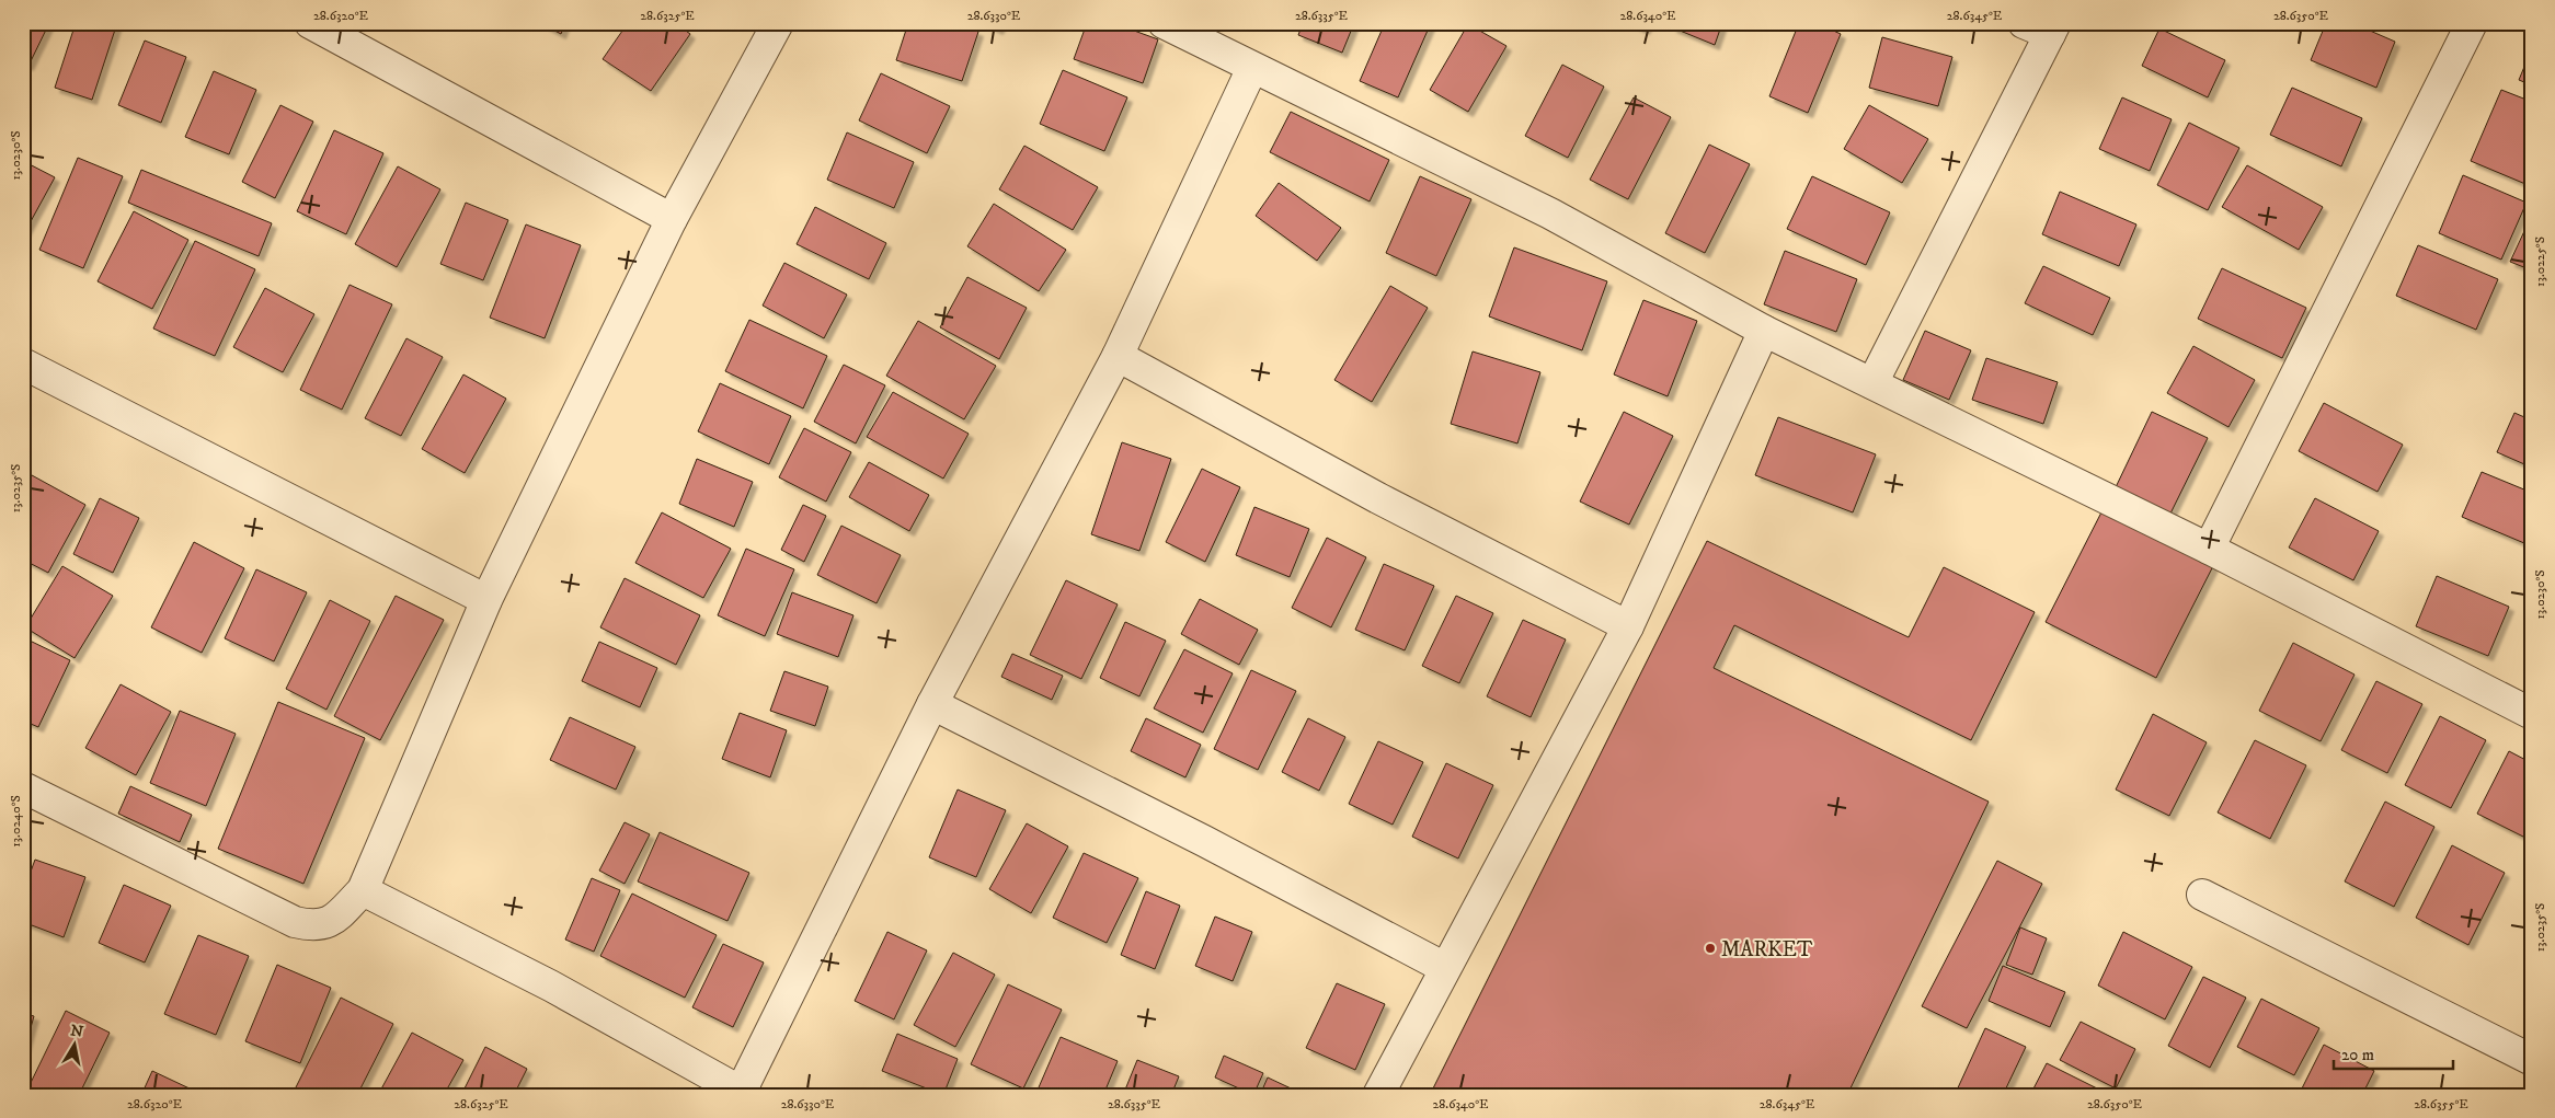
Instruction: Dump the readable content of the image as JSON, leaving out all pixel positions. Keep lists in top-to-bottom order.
{
  "places": ["MARKET"],
  "scale_bar": "20 m",
  "north": "top",
  "coordinates": [
    "28.6320°E",
    "28.6325°E",
    "28.6330°E",
    "28.6335°E",
    "28.6340°E",
    "28.6345°E",
    "28.6350°E",
    "13.0230°S",
    "13.0225°S",
    "13.0235°S",
    "13.0240°S",
    "28.6355°E"
  ]
}
